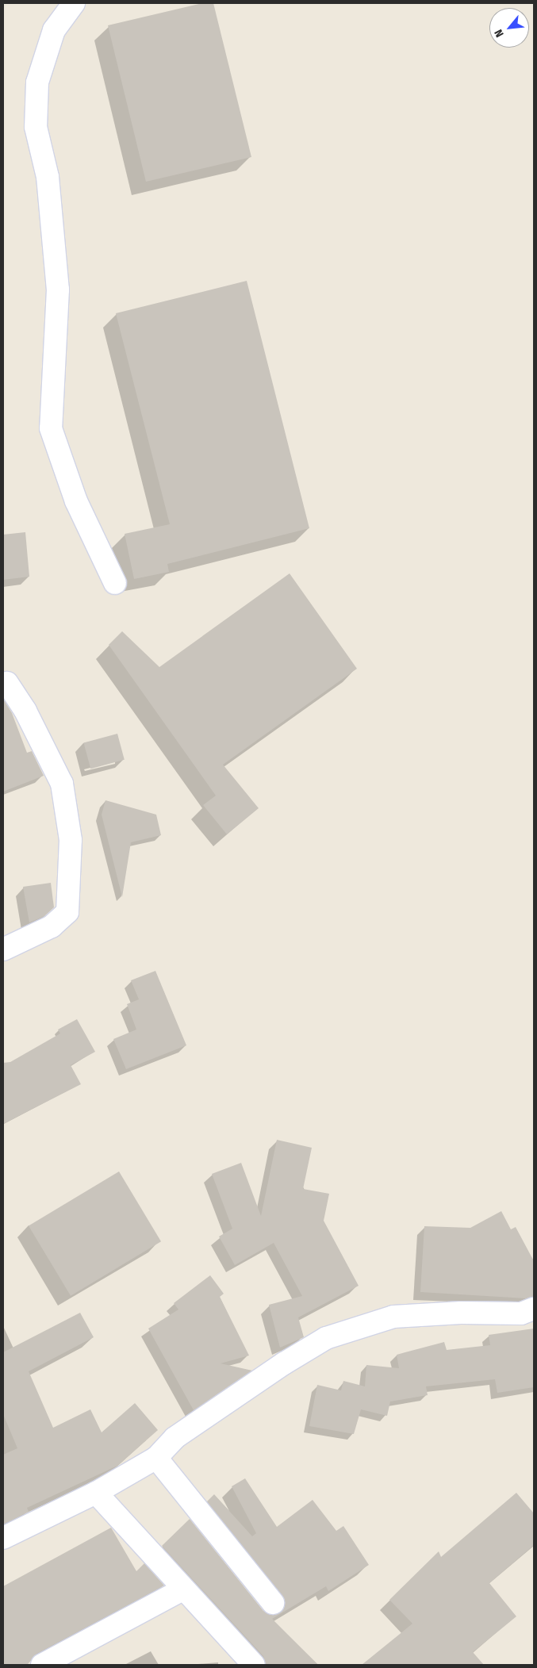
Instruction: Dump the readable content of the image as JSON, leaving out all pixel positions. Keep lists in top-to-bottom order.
{
  "north": "bottom left"
}
